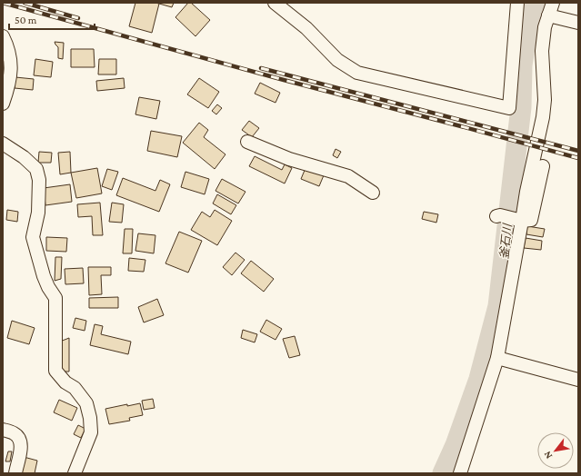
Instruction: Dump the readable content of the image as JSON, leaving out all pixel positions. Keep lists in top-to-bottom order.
{
  "water": ["釜石川"],
  "scale_bar": "50 m",
  "north": "bottom left"
}
